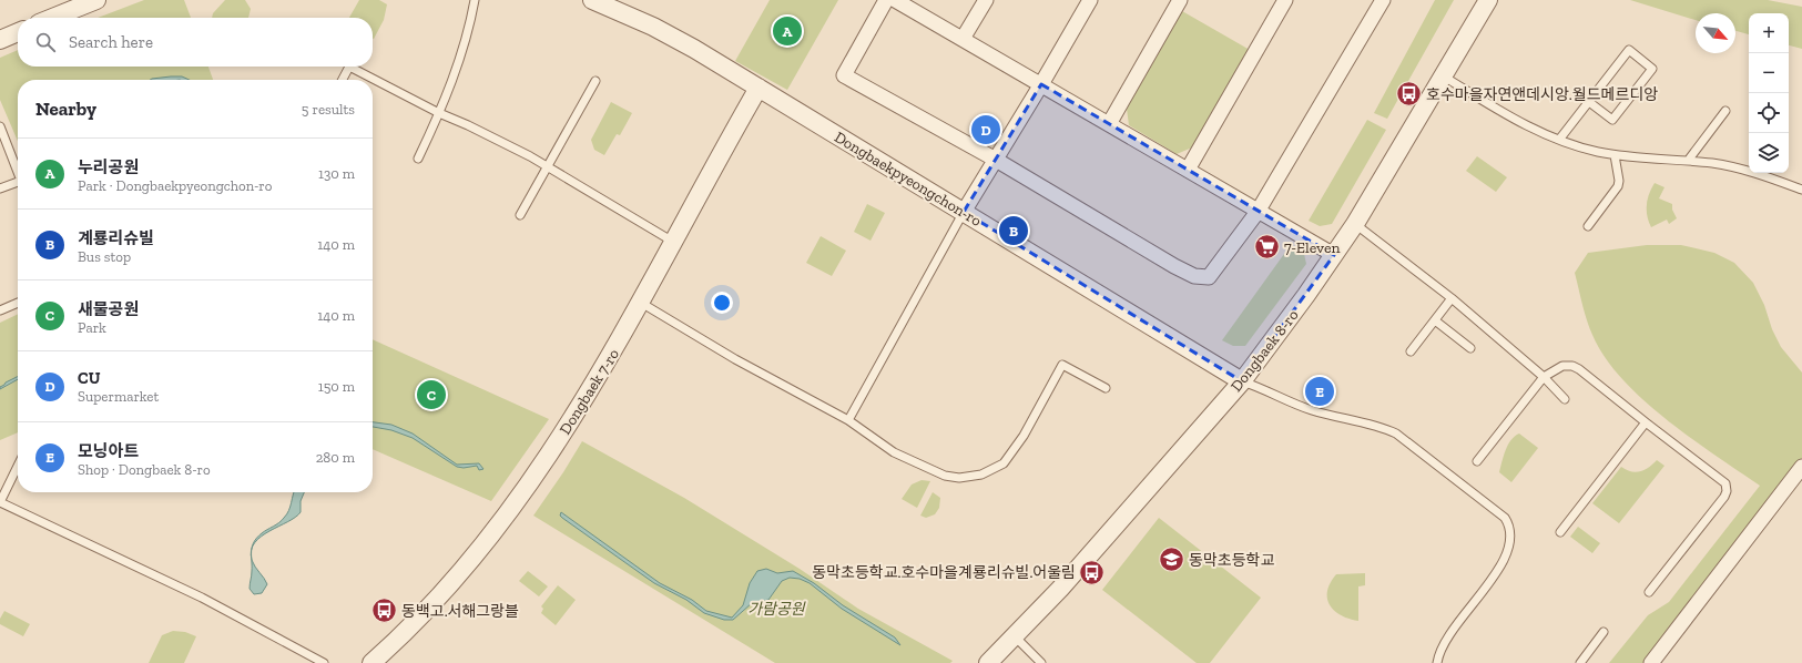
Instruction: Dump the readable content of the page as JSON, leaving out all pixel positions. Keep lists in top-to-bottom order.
{
  "streets": {
    "street": ["Dongbaekpyeongchon-ro", "Dongbaek 8-ro", "Dongbaek 7-ro"]
  },
  "crossings": [
    ["Dongbaekpyeongchon-ro", "Dongbaek 8-ro"],
    ["Dongbaekpyeongchon-ro", "Dongbaek 7-ro"]
  ],
  "parks": ["가람공원"],
  "places": {
    "bus stop": ["호수마을자연앤데시앙.월드메르디앙", "동막초등학교.호수마을계룡리슈빌.어울림", "동백고.서해그랑블"],
    "supermarket": ["7-Eleven"],
    "school or university": ["동막초등학교"]
  },
  "north": "bottom right",
  "page": {
    "map_buttons": ["+", "−"],
    "pins": [
      "A",
      "D",
      "B",
      "E",
      "C"
    ],
    "search": "Search here",
    "heading": ["Nearby", "5 results"],
    "list": [
      {
        "mark": "A",
        "name": "누리공원",
        "note": "Park · Dongbaekpyeongchon-ro",
        "value": "130 m"
      },
      {
        "mark": "B",
        "name": "계룡리슈빌",
        "note": "Bus stop",
        "value": "140 m"
      },
      {
        "mark": "C",
        "name": "새물공원",
        "note": "Park",
        "value": "140 m"
      },
      {
        "mark": "D",
        "name": "CU",
        "note": "Supermarket",
        "value": "150 m"
      },
      {
        "mark": "E",
        "name": "모닝아트",
        "note": "Shop · Dongbaek 8-ro",
        "value": "280 m"
      }
    ]
  }
}
